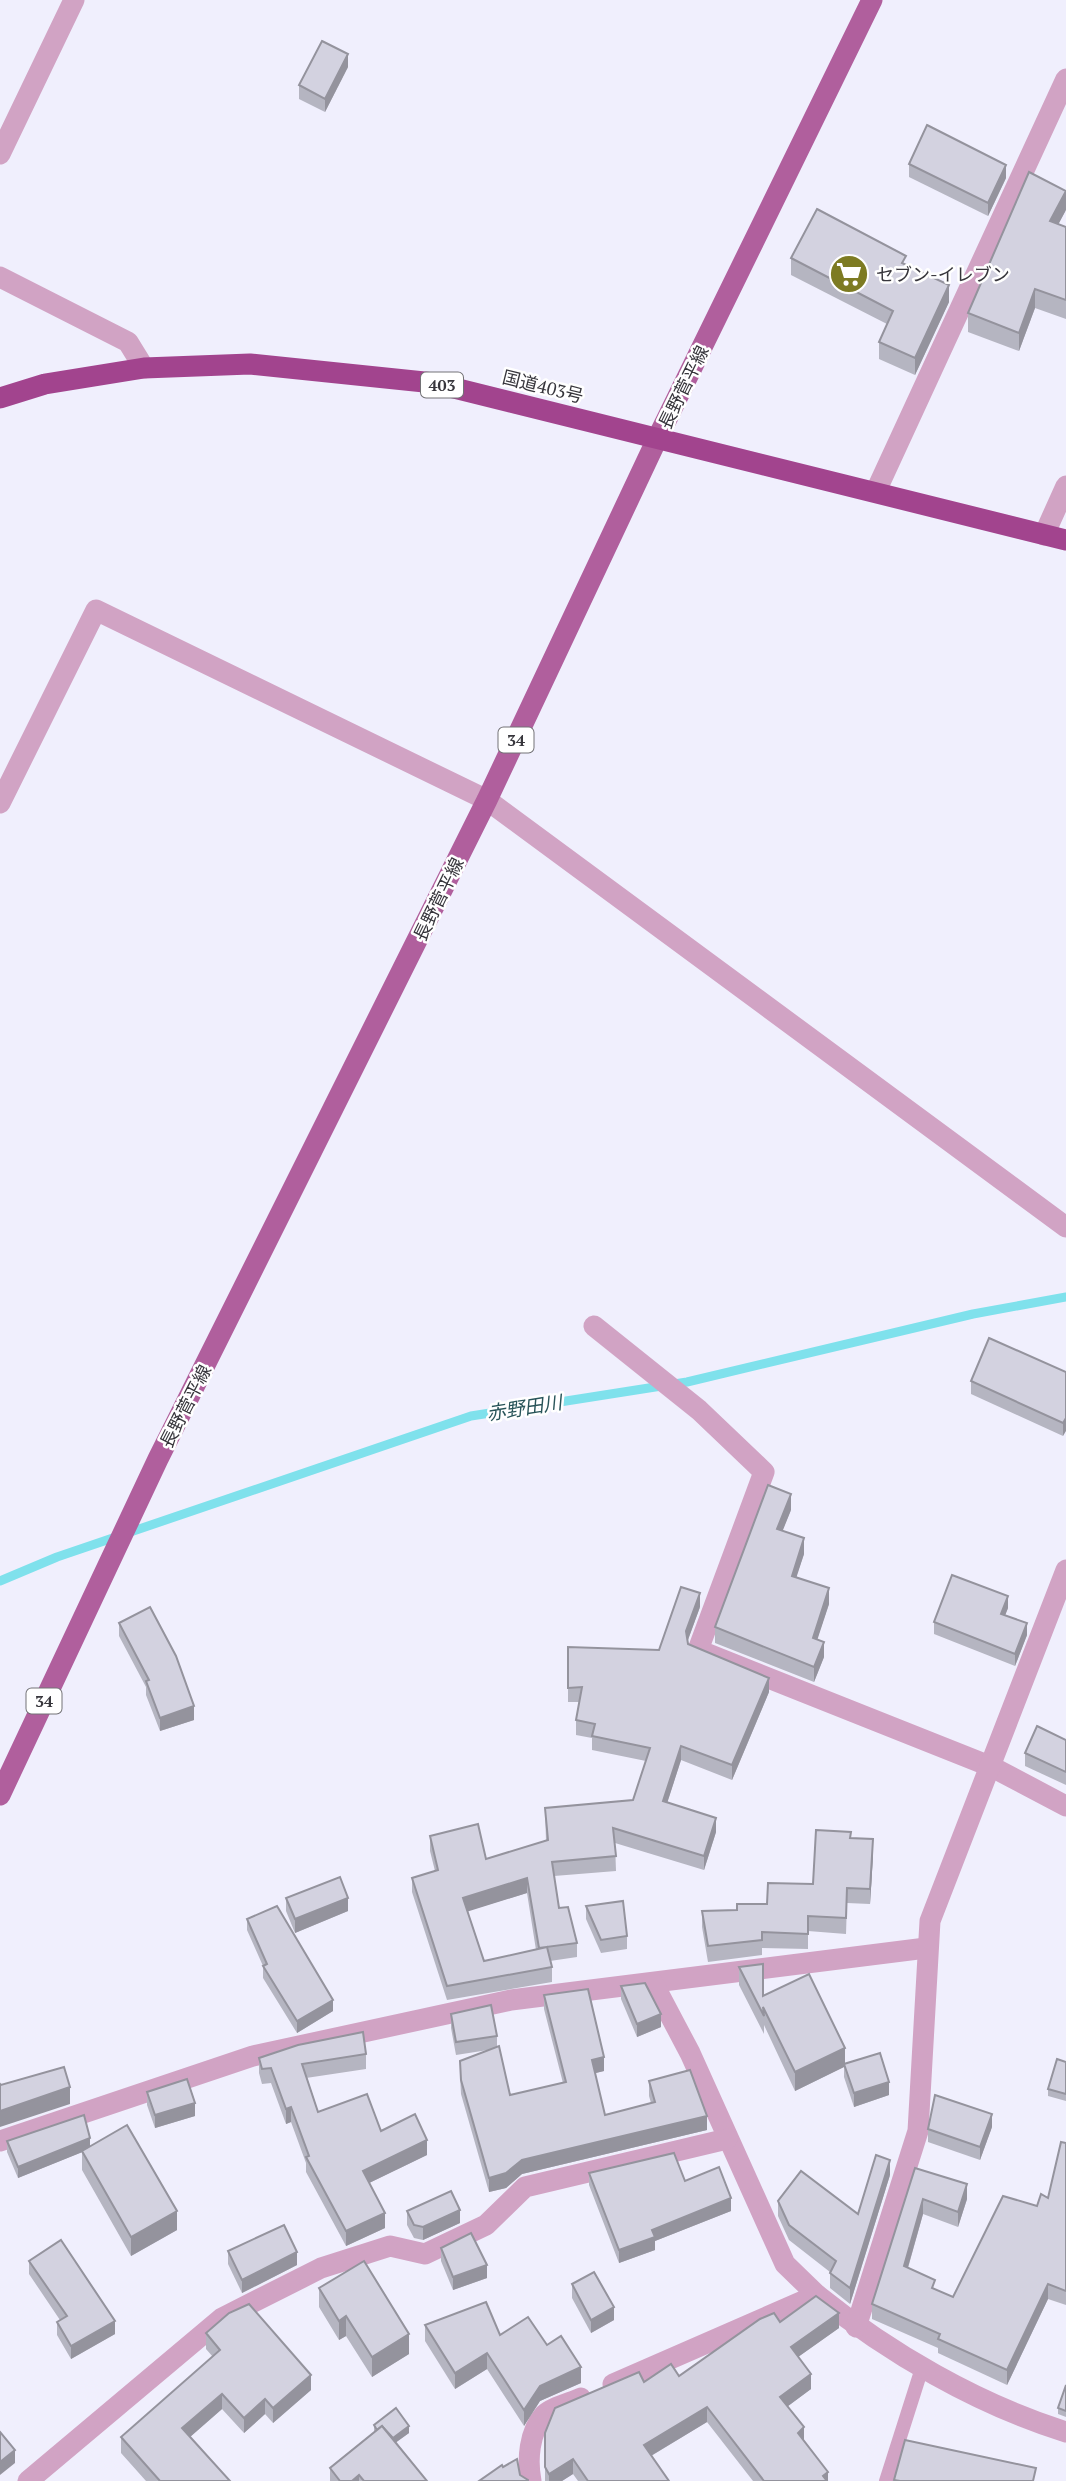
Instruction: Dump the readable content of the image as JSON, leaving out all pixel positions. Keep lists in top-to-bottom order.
{
  "streets": {
    "highway": ["403", "国道403号"],
    "main road": ["長野菅平線", "34"]
  },
  "crossings": [
    ["国道403号", "長野菅平線"]
  ],
  "water": ["赤野田川"],
  "places": {
    "supermarket": ["セブン-イレブン"]
  }
}
